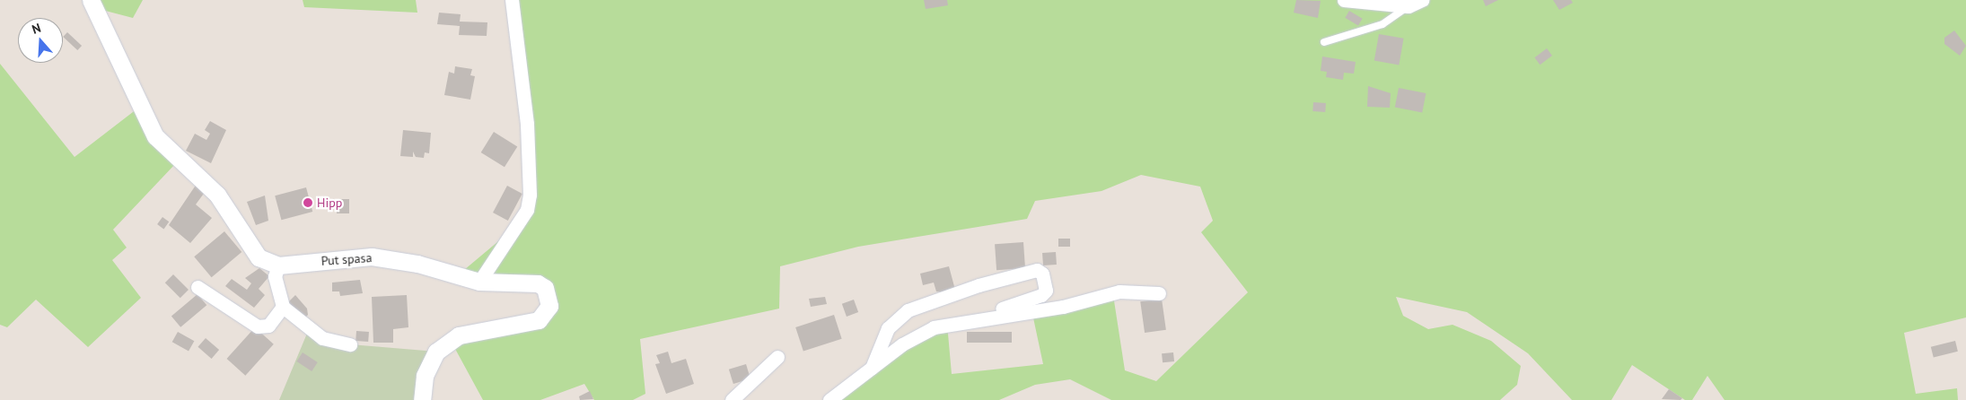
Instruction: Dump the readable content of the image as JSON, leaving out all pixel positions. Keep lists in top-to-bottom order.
{
  "streets": {
    "street": ["Put spasa"]
  },
  "places": ["Hipp"],
  "north": "top"
}
